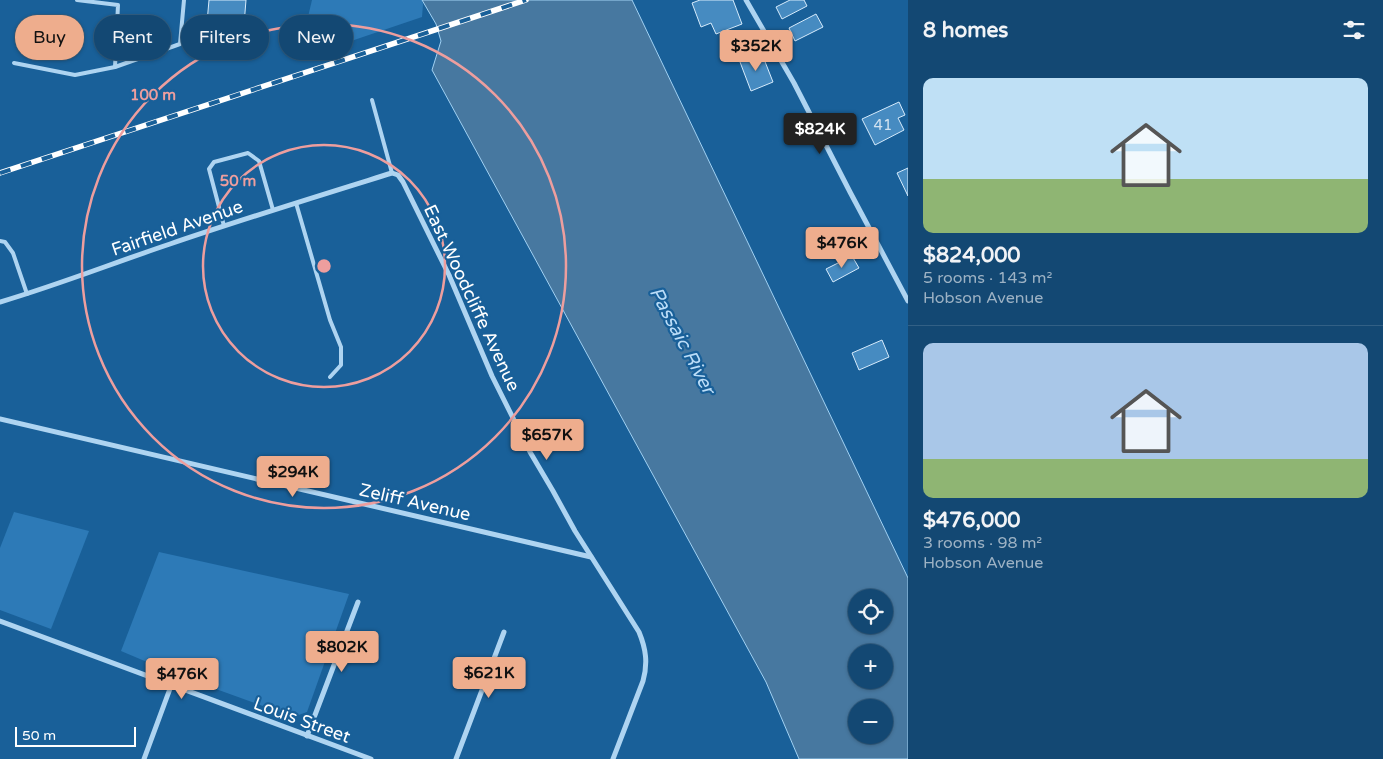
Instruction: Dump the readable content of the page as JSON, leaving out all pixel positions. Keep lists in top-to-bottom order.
{
  "streets": {
    "street": [
      "Fairfield Avenue",
      "East Woodcliffe Avenue",
      "Zeliff Avenue",
      "Louis Street"
    ]
  },
  "crossings": [
    ["Fairfield Avenue", "East Woodcliffe Avenue"],
    ["East Woodcliffe Avenue", "Zeliff Avenue"]
  ],
  "water": ["Passaic River"],
  "house_numbers": ["41"],
  "scale_bar": "50 m",
  "page": {
    "heading": "8 homes",
    "chip": [
      "Buy",
      "Rent",
      "Filters",
      "New"
    ],
    "price": [
      "$352K",
      "$824K",
      "$476K",
      "$657K",
      "$294K",
      "$802K",
      "$621K",
      "$476K"
    ],
    "list": [
      {
        "name": "$824,000",
        "note": "5 rooms · 143 m² · Hobson Avenue"
      },
      {
        "name": "$476,000",
        "note": "3 rooms · 98 m² · Hobson Avenue"
      }
    ],
    "map_buttons": ["+", "−"],
    "scale": "50 m"
  },
  "rings": ["100 m", "50 m"]
}
